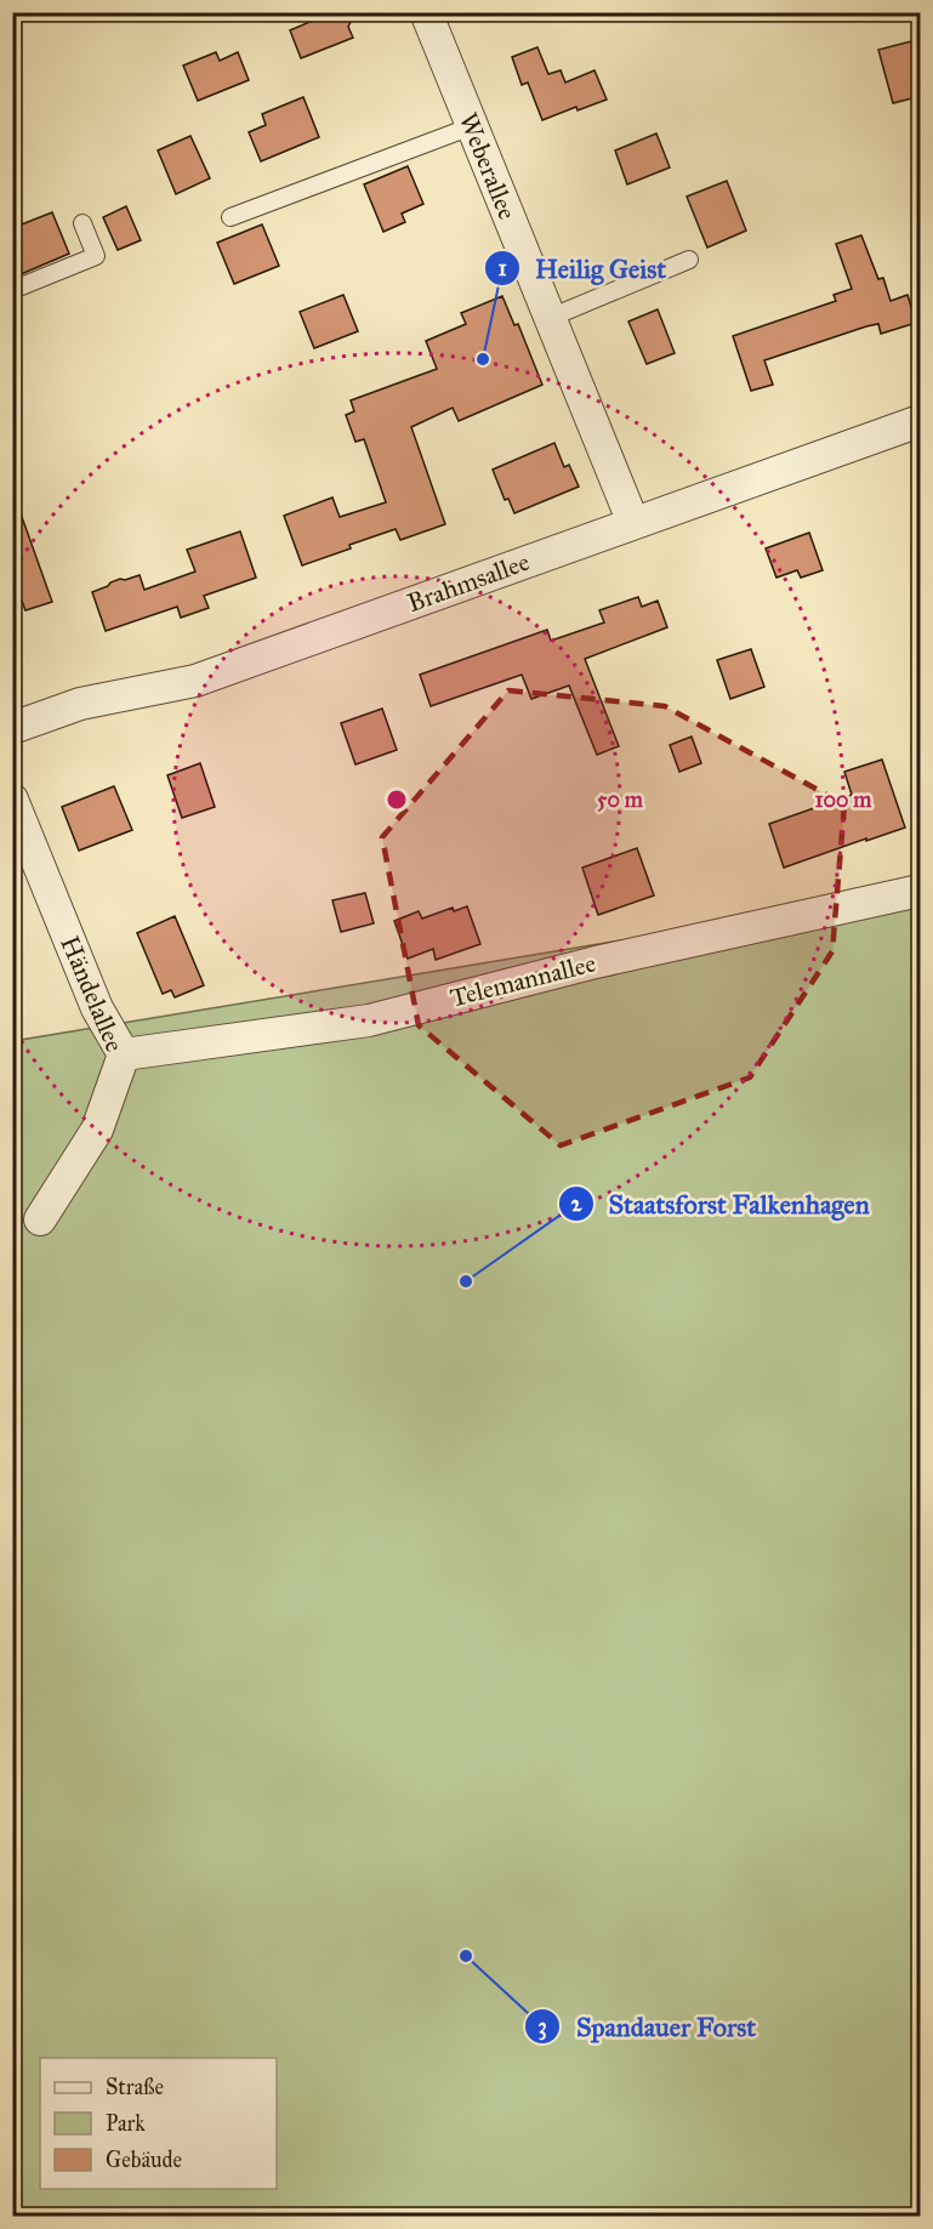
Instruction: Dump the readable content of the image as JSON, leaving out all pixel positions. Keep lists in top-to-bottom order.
{
  "streets": {
    "street": [
      "Weberallee",
      "Brahmsallee",
      "Telemannallee",
      "Händelallee"
    ]
  },
  "crossings": [
    ["Weberallee", "Brahmsallee"],
    ["Telemannallee", "Händelallee"]
  ],
  "places": ["Heilig Geist", "Staatsforst Falkenhagen", "Spandauer Forst"],
  "legend": ["Straße", "Park", "Gebäude"],
  "rings": ["50 m", "100 m"]
}
